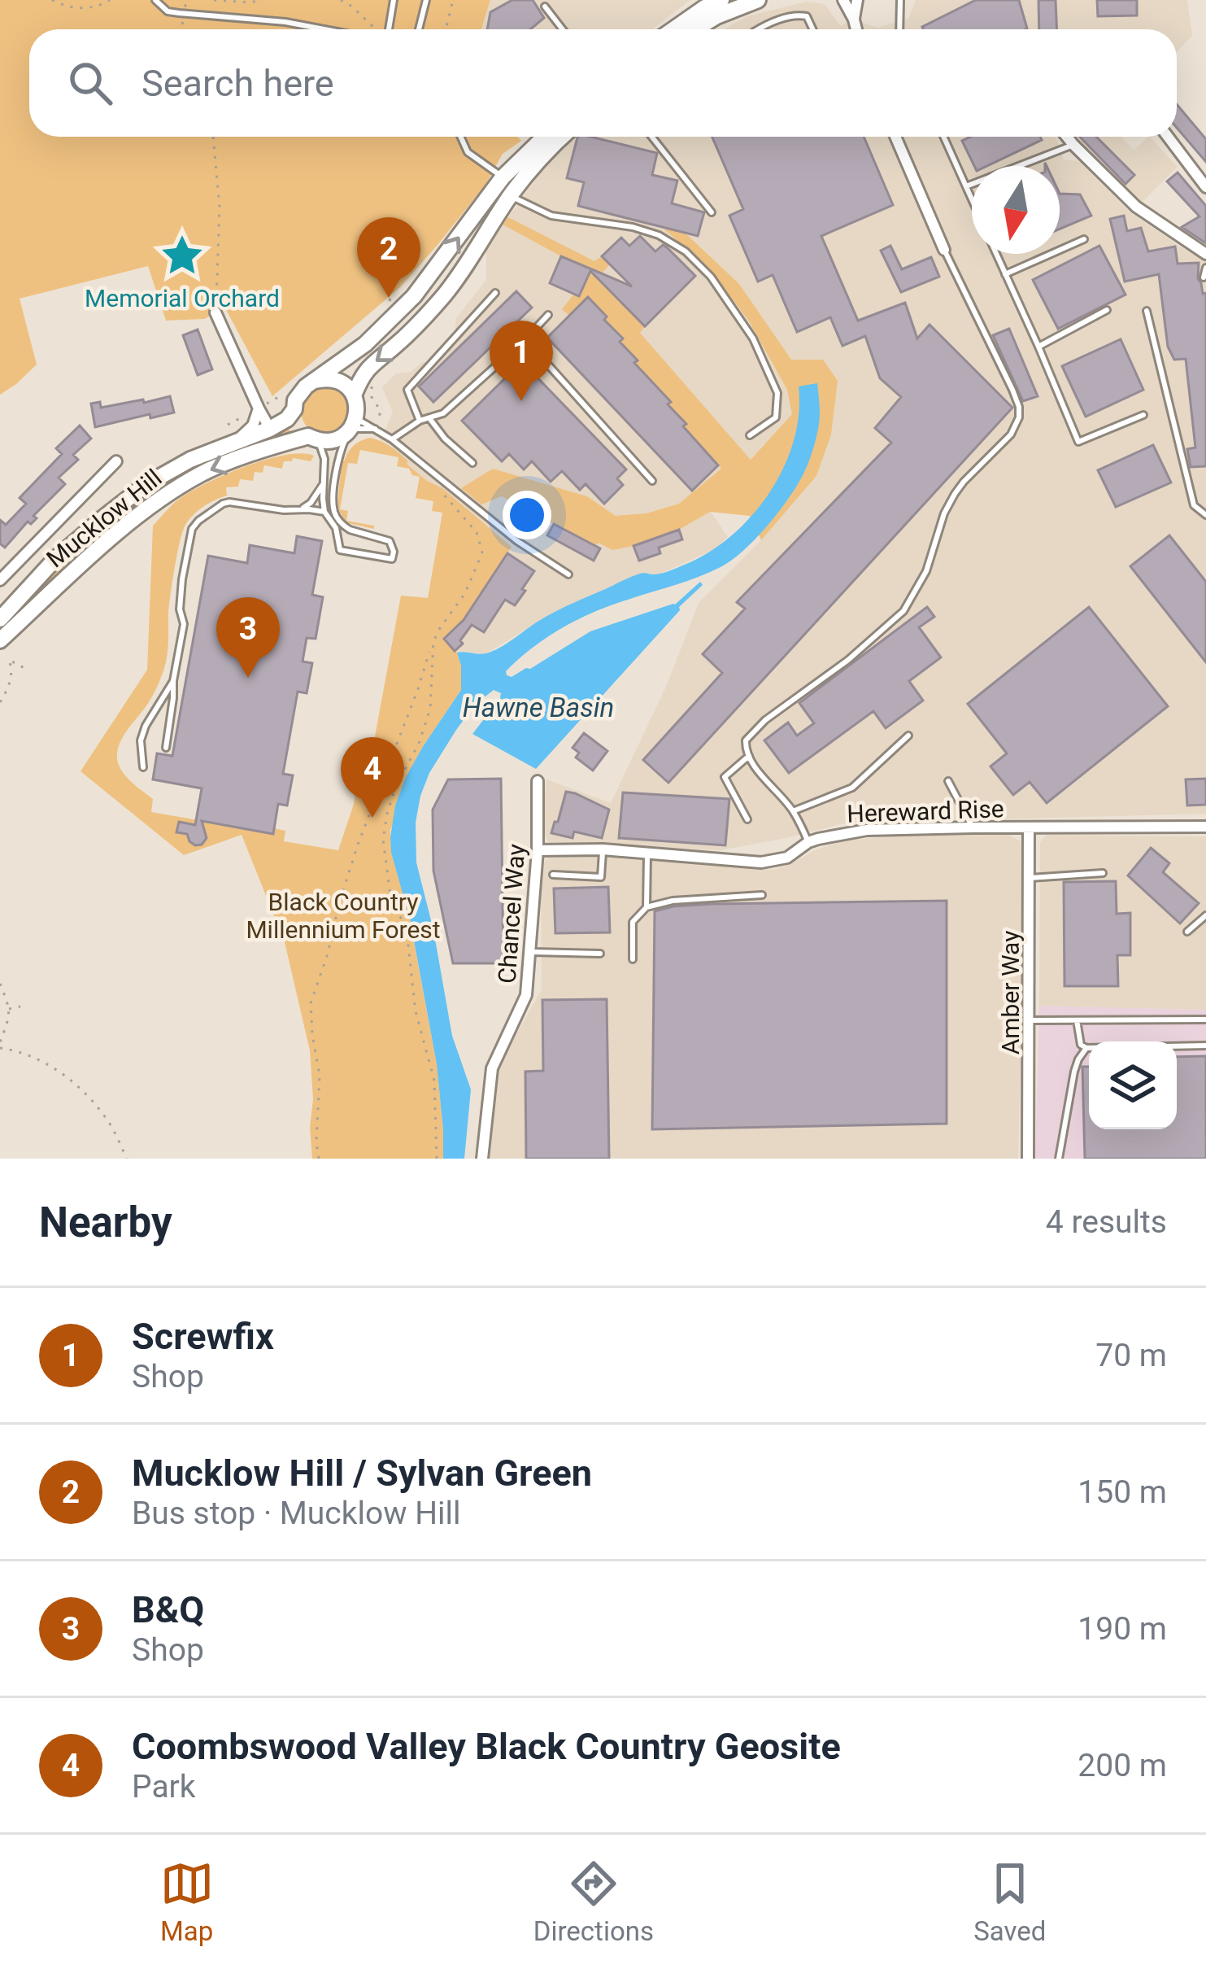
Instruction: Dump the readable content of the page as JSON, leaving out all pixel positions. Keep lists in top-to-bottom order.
{
  "streets": {
    "highway": ["Mucklow Hill"],
    "street": ["Hereward Rise", "Chancel Way", "Amber Way"]
  },
  "crossings": [
    ["Hereward Rise", "Chancel Way"],
    ["Hereward Rise", "Amber Way"]
  ],
  "water": ["Hawne Basin"],
  "parks": ["Black Country Millennium Forest"],
  "places": {
    "place": ["Memorial Orchard"]
  },
  "north": "bottom",
  "page": {
    "search": "Search here",
    "pins": [
      "2",
      "1",
      "3",
      "4"
    ],
    "heading": ["Nearby", "4 results"],
    "list": [
      {
        "mark": "1",
        "name": "Screwfix",
        "note": "Shop",
        "value": "70 m"
      },
      {
        "mark": "2",
        "name": "Mucklow Hill / Sylvan Green",
        "note": "Bus stop · Mucklow Hill",
        "value": "150 m"
      },
      {
        "mark": "3",
        "name": "B&Q",
        "note": "Shop",
        "value": "190 m"
      },
      {
        "mark": "4",
        "name": "Coombswood Valley Black Country Geosite",
        "note": "Park",
        "value": "200 m"
      }
    ],
    "nav": ["Map", "Directions", "Saved"]
  }
}
